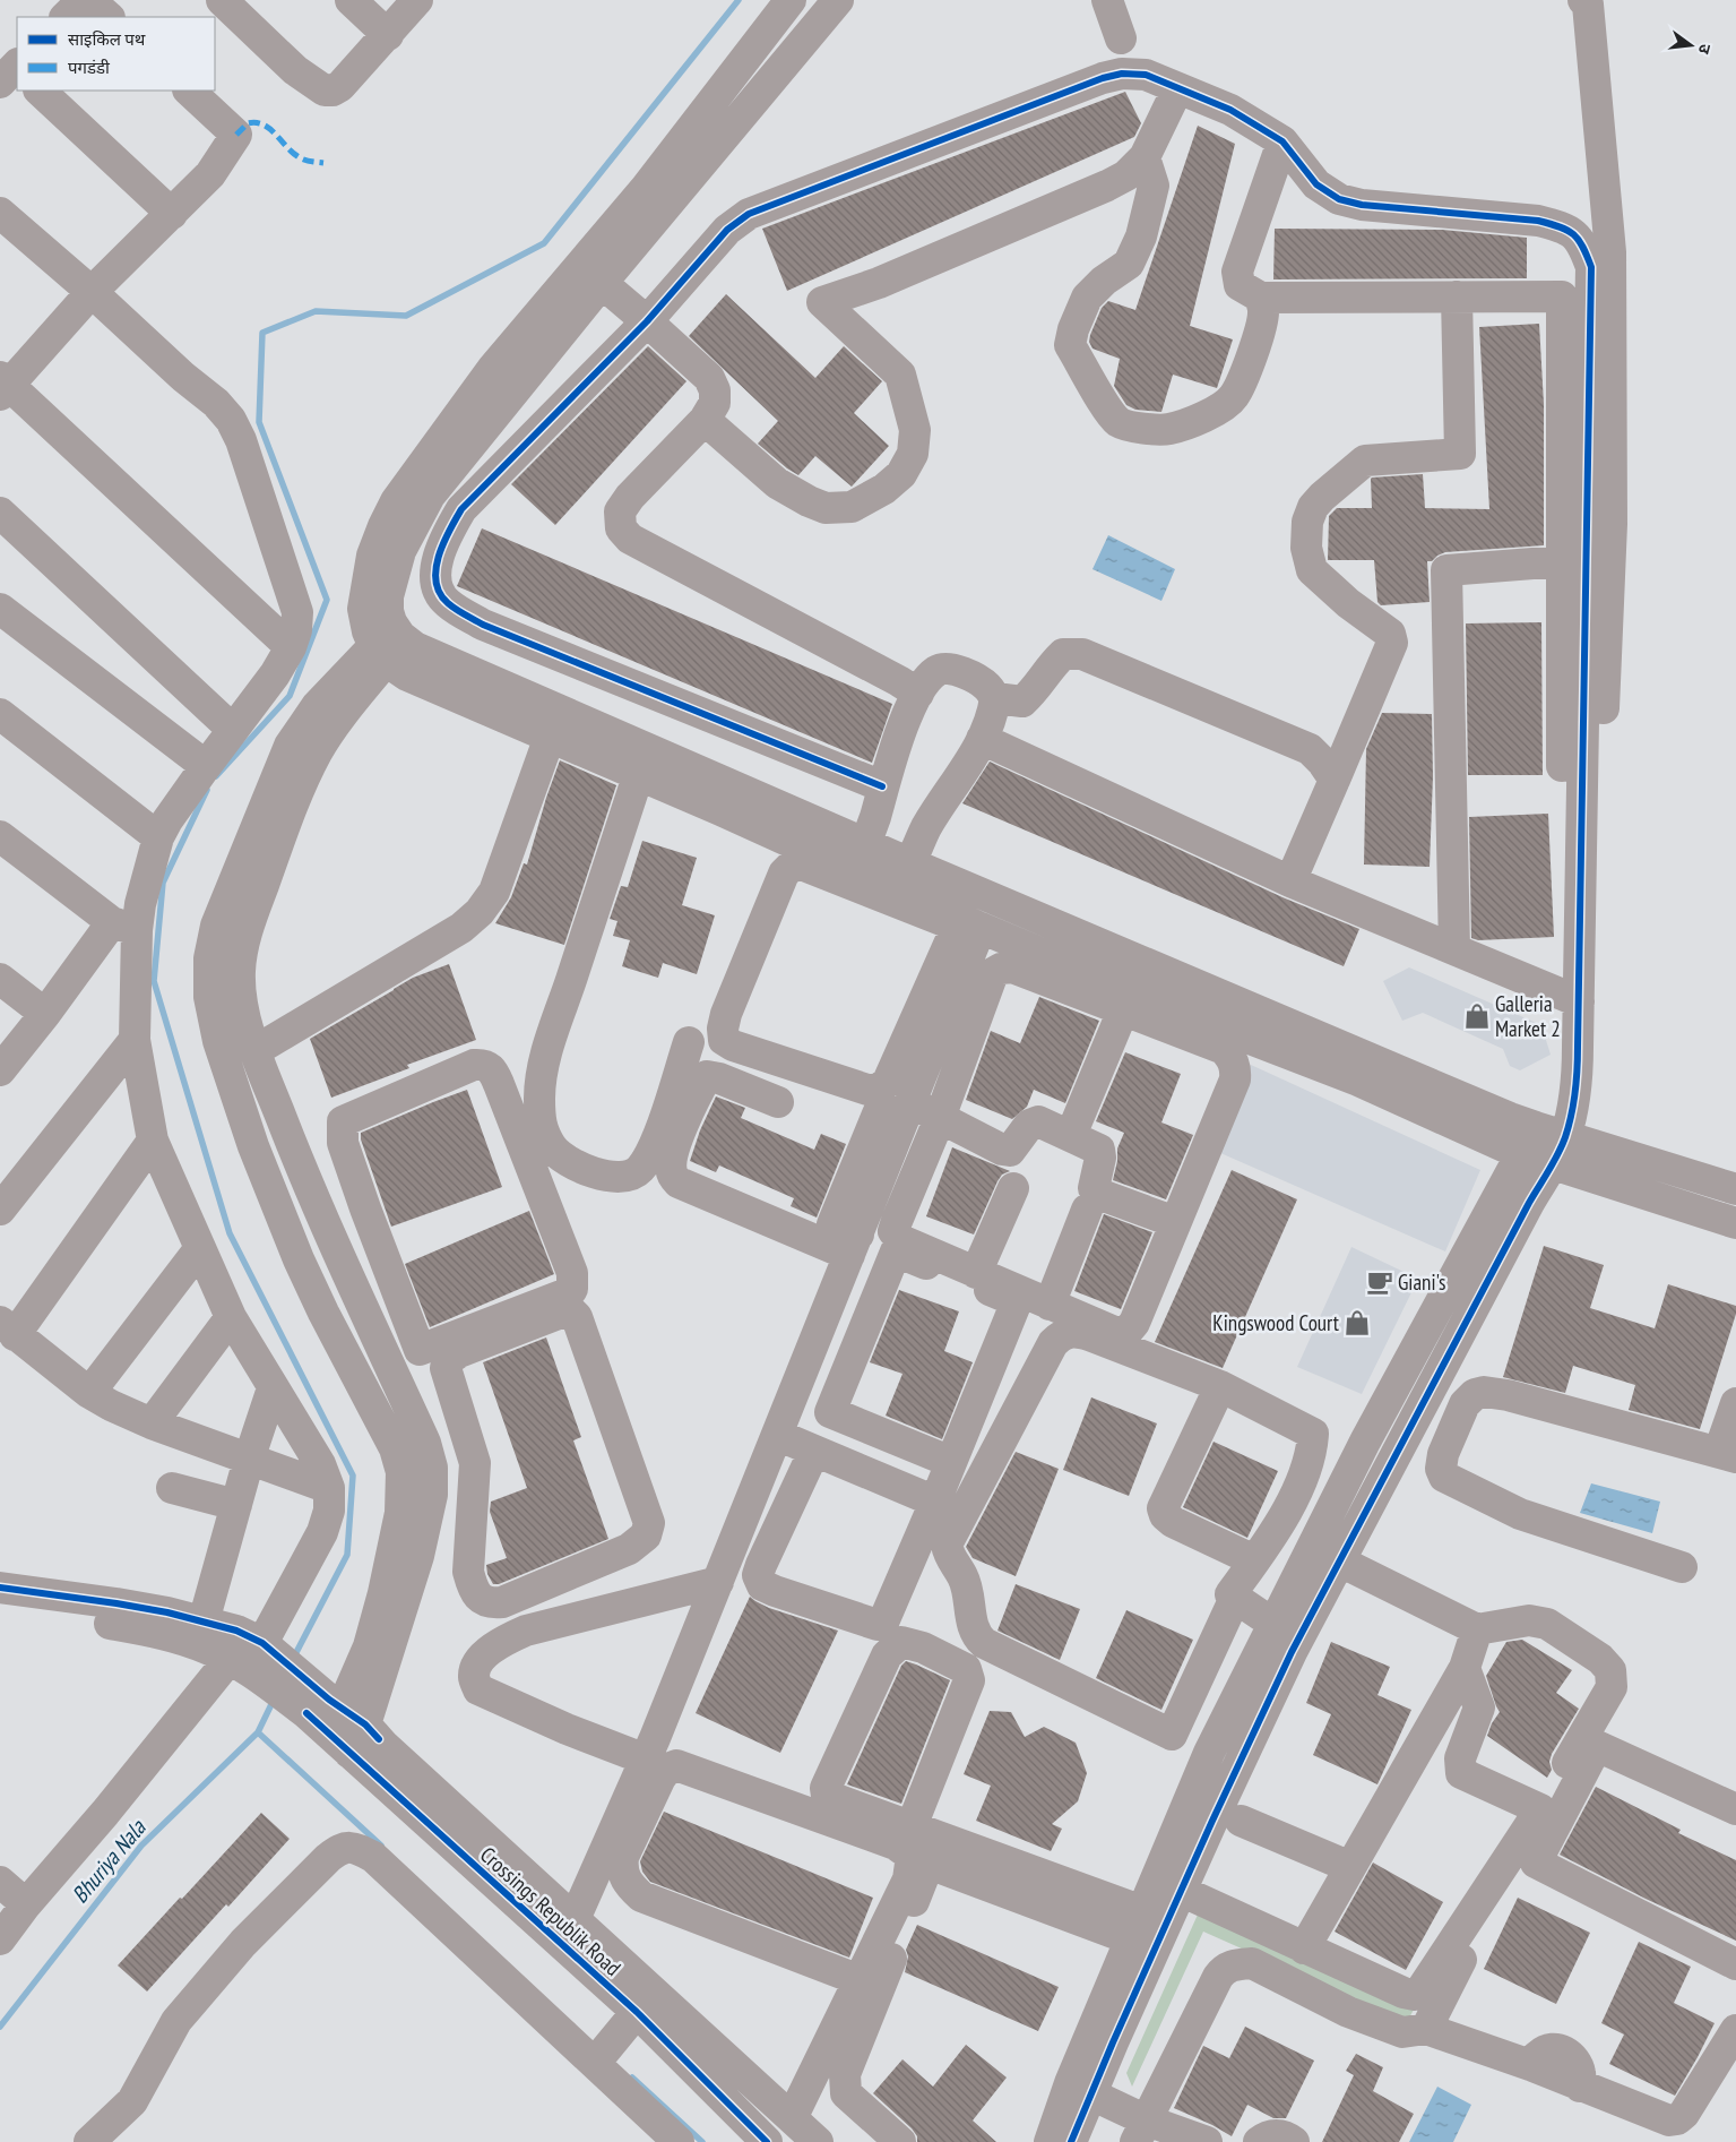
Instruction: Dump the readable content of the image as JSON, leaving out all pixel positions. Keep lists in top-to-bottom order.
{
  "streets": {
    "street": ["Crossings Republik Road"]
  },
  "water": ["Bhuriya Nala"],
  "places": {
    "shop": ["Galleria Market 2", "Kingswood Court"],
    "cafe": ["Giani's"]
  },
  "legend": ["साइकिल पथ", "पगडंडी"],
  "north": "right"
}
